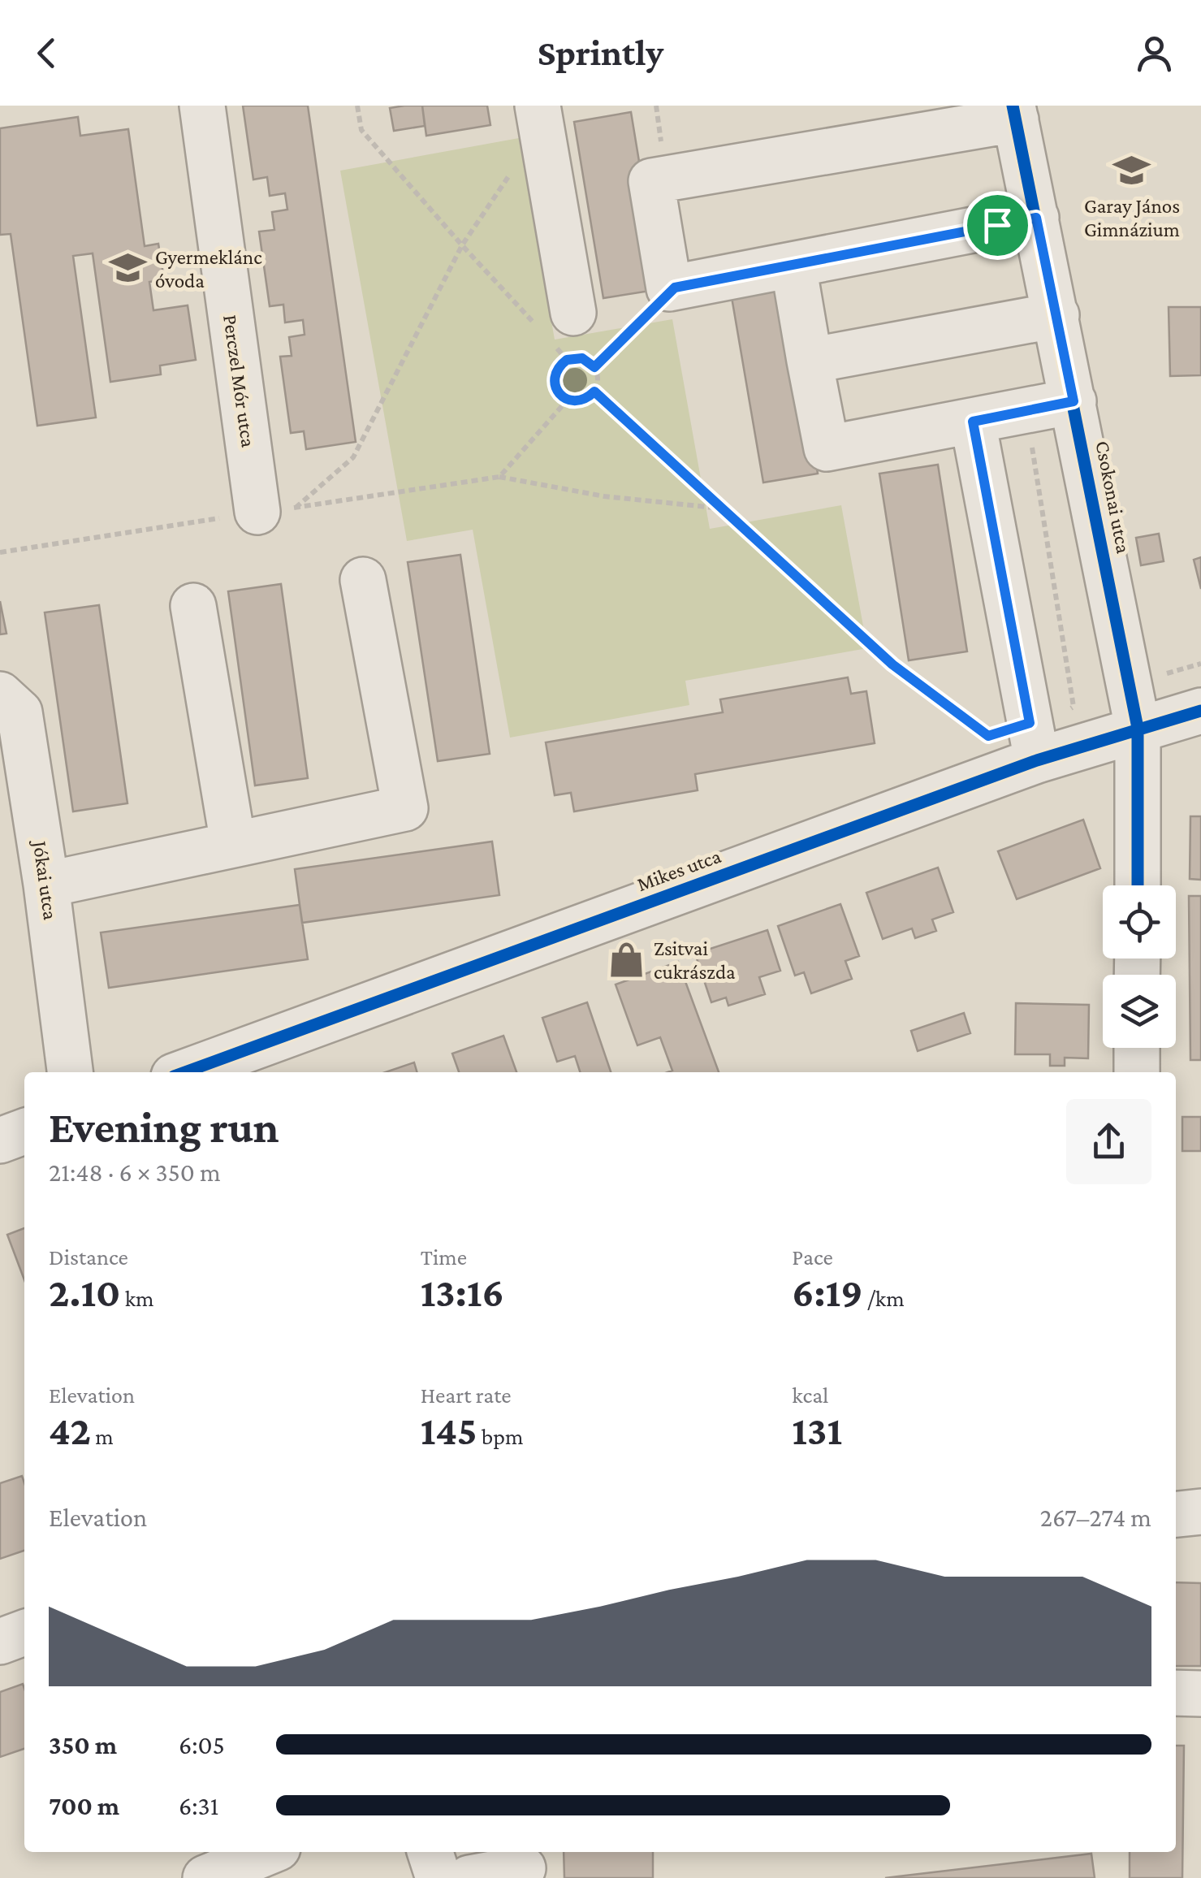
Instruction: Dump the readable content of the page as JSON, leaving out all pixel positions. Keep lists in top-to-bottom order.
{
  "streets": {
    "street": [
      "Perczel Mór utca",
      "Csokonai utca",
      "Mikes utca",
      "Jókai utca"
    ]
  },
  "crossings": [
    ["Csokonai utca", "Mikes utca"]
  ],
  "places": {
    "school or university": ["Garay János Gimnázium", "Gyermeklánc óvoda"],
    "shop": ["Zsitvai cukrászda"]
  },
  "page": {
    "header": "Sprintly",
    "heading": ["Evening run", "21:48 · 6 × 350 m"],
    "stats": [
      ["Distance", "2.10 km"],
      ["Time", "13:16"],
      ["Pace", "6:19 /km"],
      ["Elevation", "42 m"],
      ["Heart rate", "145 bpm"],
      ["kcal", "131"]
    ],
    "chart": ["Elevation", "267–274 m"],
    "list": [
      {
        "name": "350 m",
        "note": "6:05"
      },
      {
        "name": "700 m",
        "note": "6:31"
      }
    ]
  }
}
